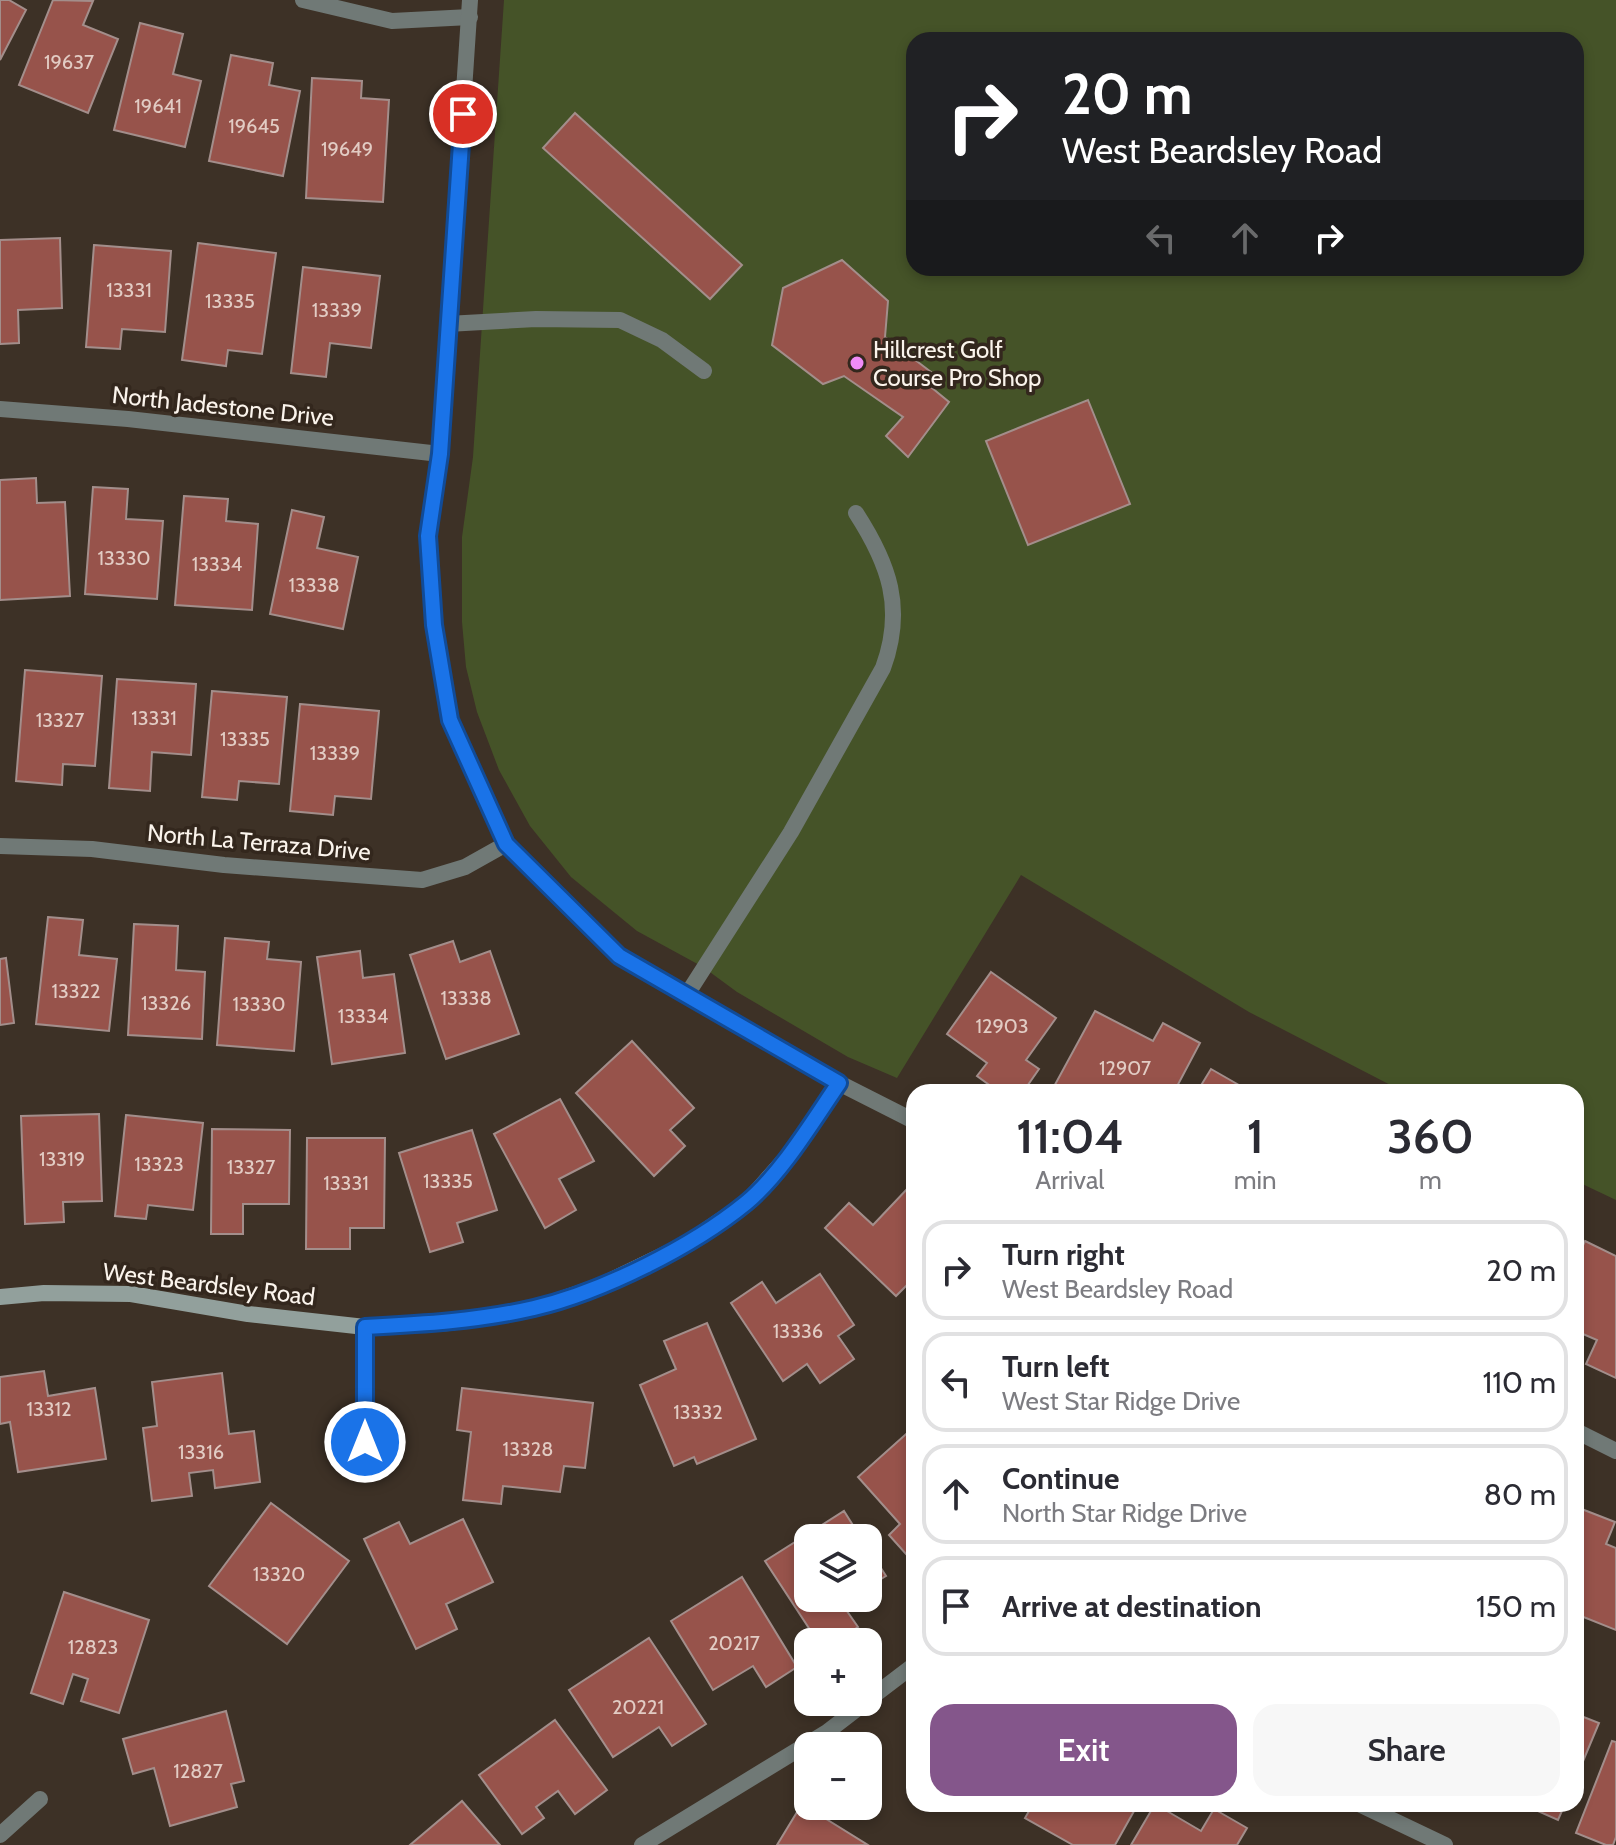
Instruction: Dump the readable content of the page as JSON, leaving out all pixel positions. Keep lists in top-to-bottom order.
{
  "streets": {
    "street": ["North Jadestone Drive", "North La Terraza Drive", "West Beardsley Road"]
  },
  "places": ["Hillcrest Golf Course Pro Shop"],
  "house_numbers": [
    "19637",
    "19641",
    "19645",
    "19649",
    "13331",
    "13335",
    "13339",
    "13330",
    "13334",
    "13338",
    "13331",
    "13327",
    "13335",
    "13339",
    "13322",
    "13338",
    "13326",
    "13330",
    "13334",
    "12903",
    "12907",
    "13319",
    "13323",
    "13327",
    "13335",
    "13331",
    "13336",
    "13312",
    "13332",
    "13328",
    "13316",
    "13320",
    "20217",
    "12823",
    "20221",
    "12827"
  ],
  "page": {
    "turn": ["20 m", "West Beardsley Road"],
    "eta": [
      "11:04",
      "Arrival",
      "1",
      "min",
      "360",
      "m"
    ],
    "list": [
      {
        "name": "Turn right",
        "note": "West Beardsley Road",
        "value": "20 m"
      },
      {
        "name": "Turn left",
        "note": "West Star Ridge Drive",
        "value": "110 m"
      },
      {
        "name": "Continue",
        "note": "North Star Ridge Drive",
        "value": "80 m"
      },
      {
        "name": "Arrive at destination",
        "value": "150 m"
      }
    ],
    "map_buttons": ["+", "−"],
    "buttons": ["Exit", "Share"]
  }
}
